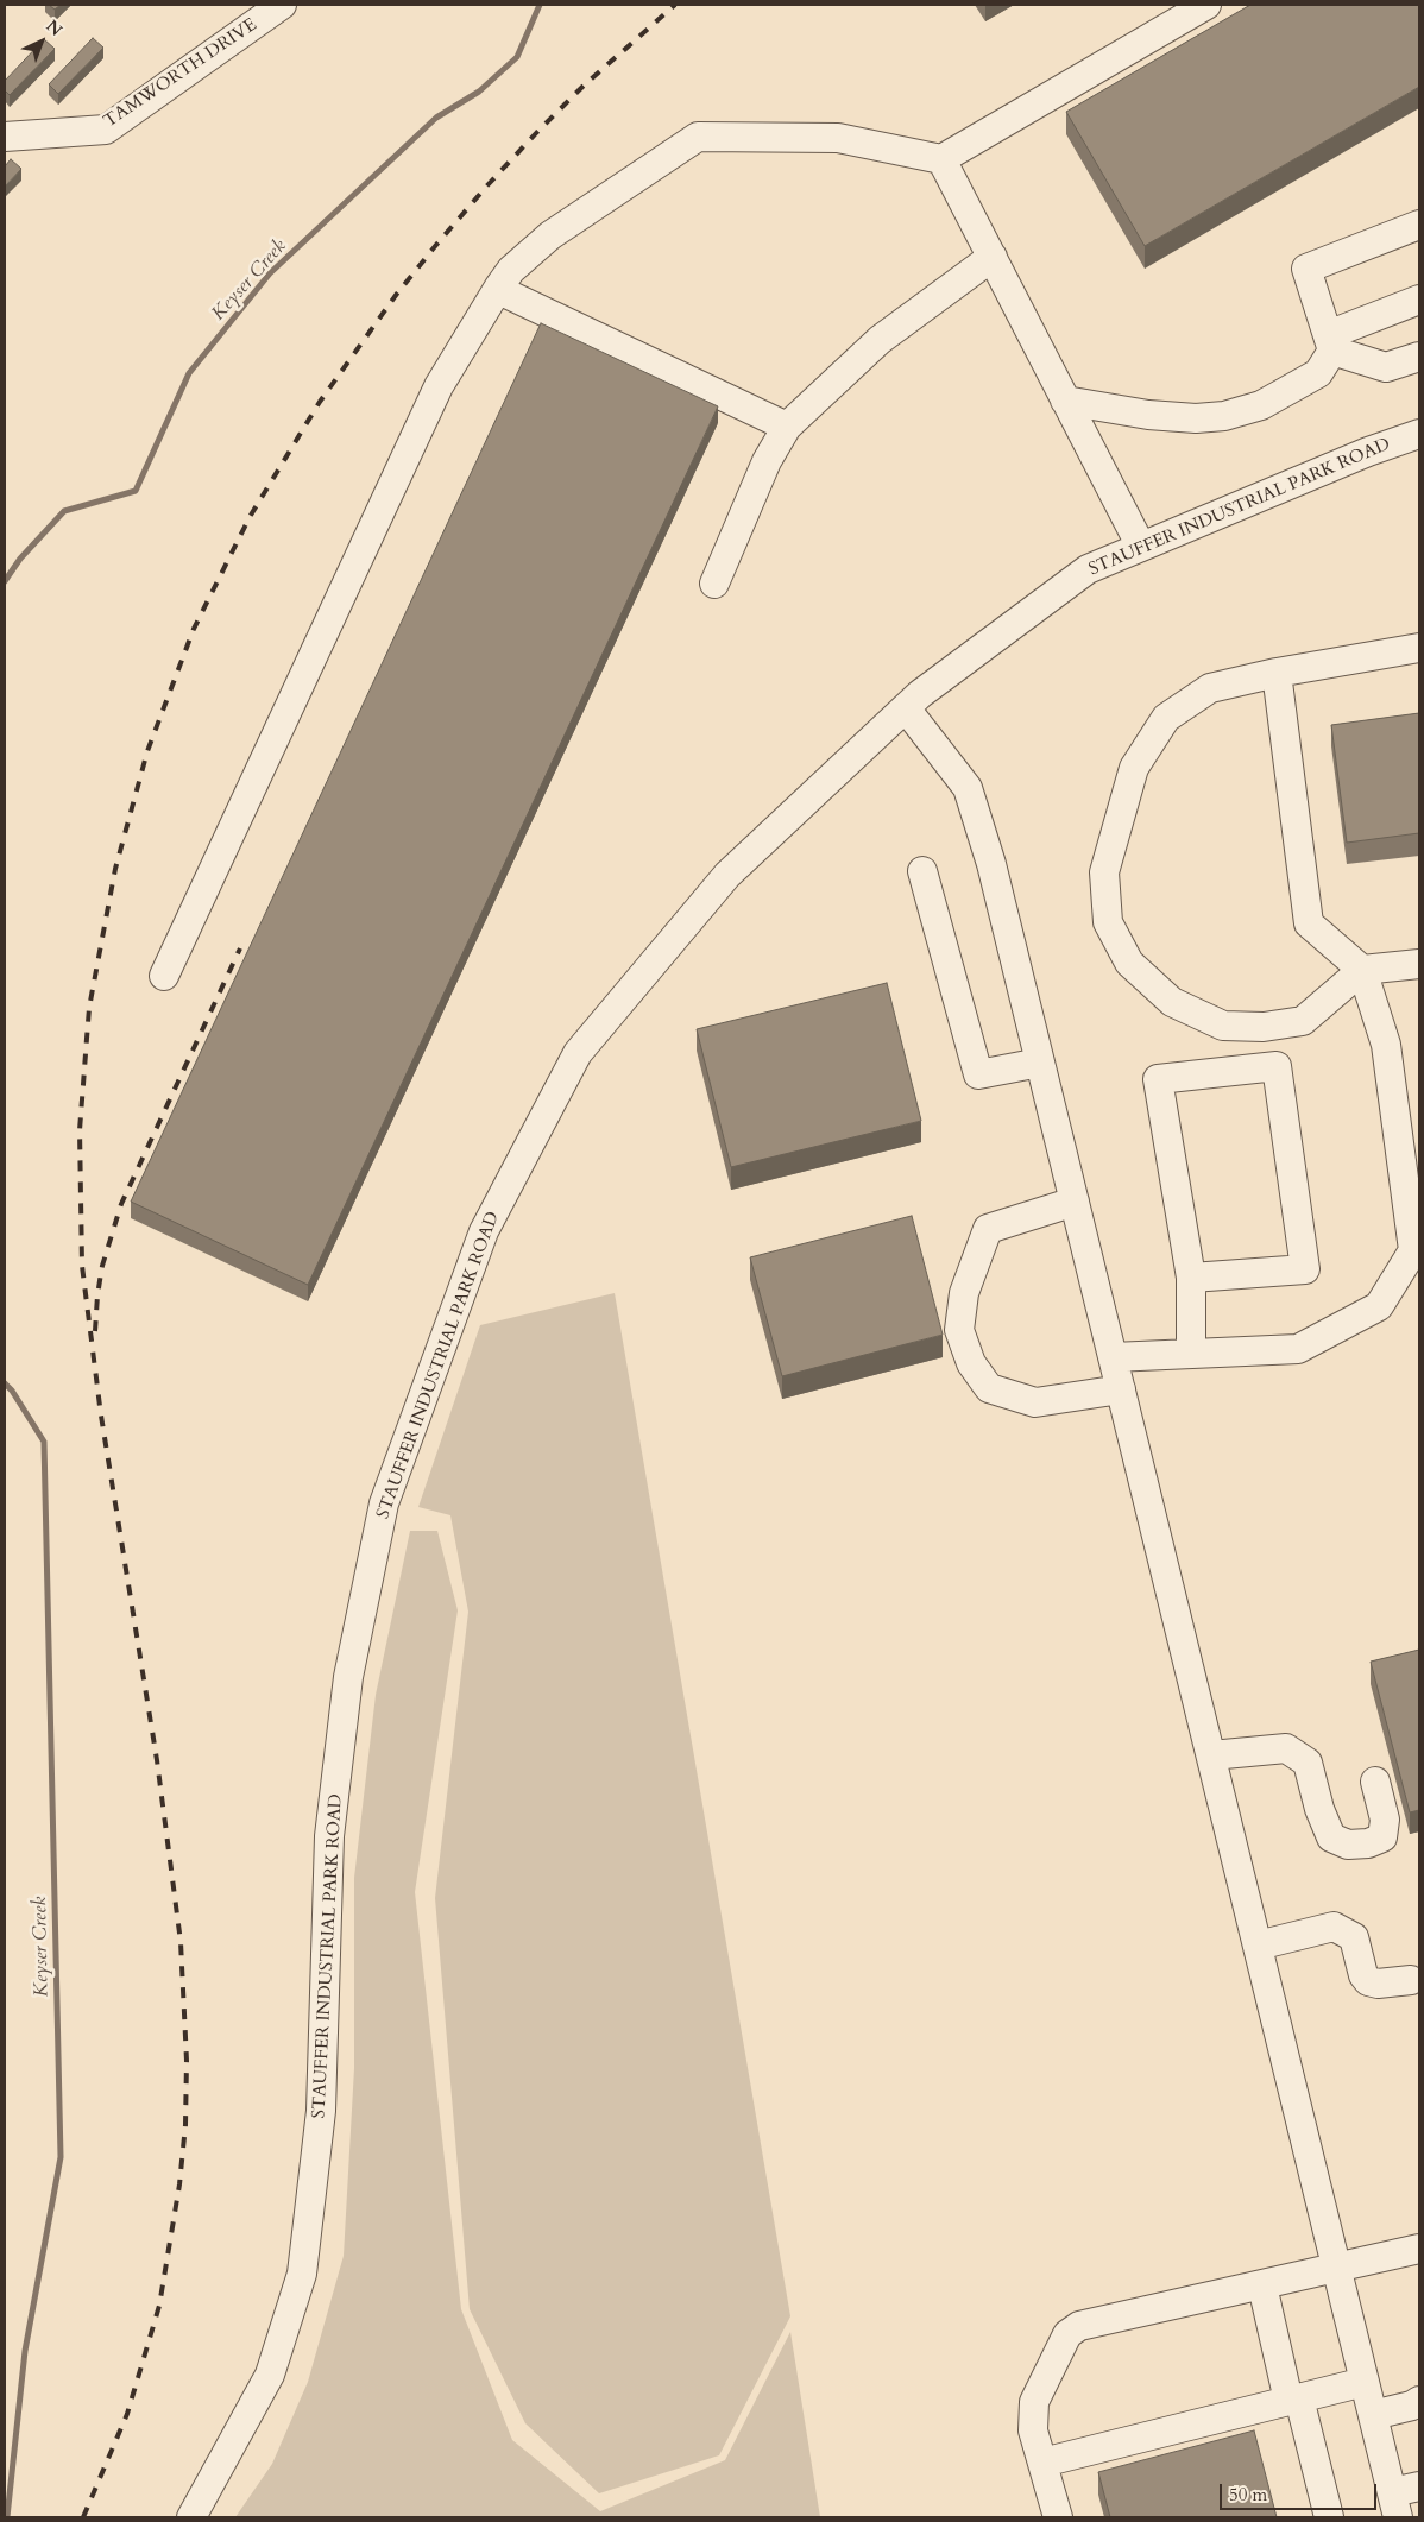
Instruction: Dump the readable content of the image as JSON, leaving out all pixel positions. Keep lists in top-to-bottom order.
{
  "streets": {
    "street": ["TAMWORTH DRIVE", "STAUFFER INDUSTRIAL PARK ROAD"]
  },
  "water": ["Keyser Creek"],
  "scale_bar": "50 m",
  "north": "top right"
}
